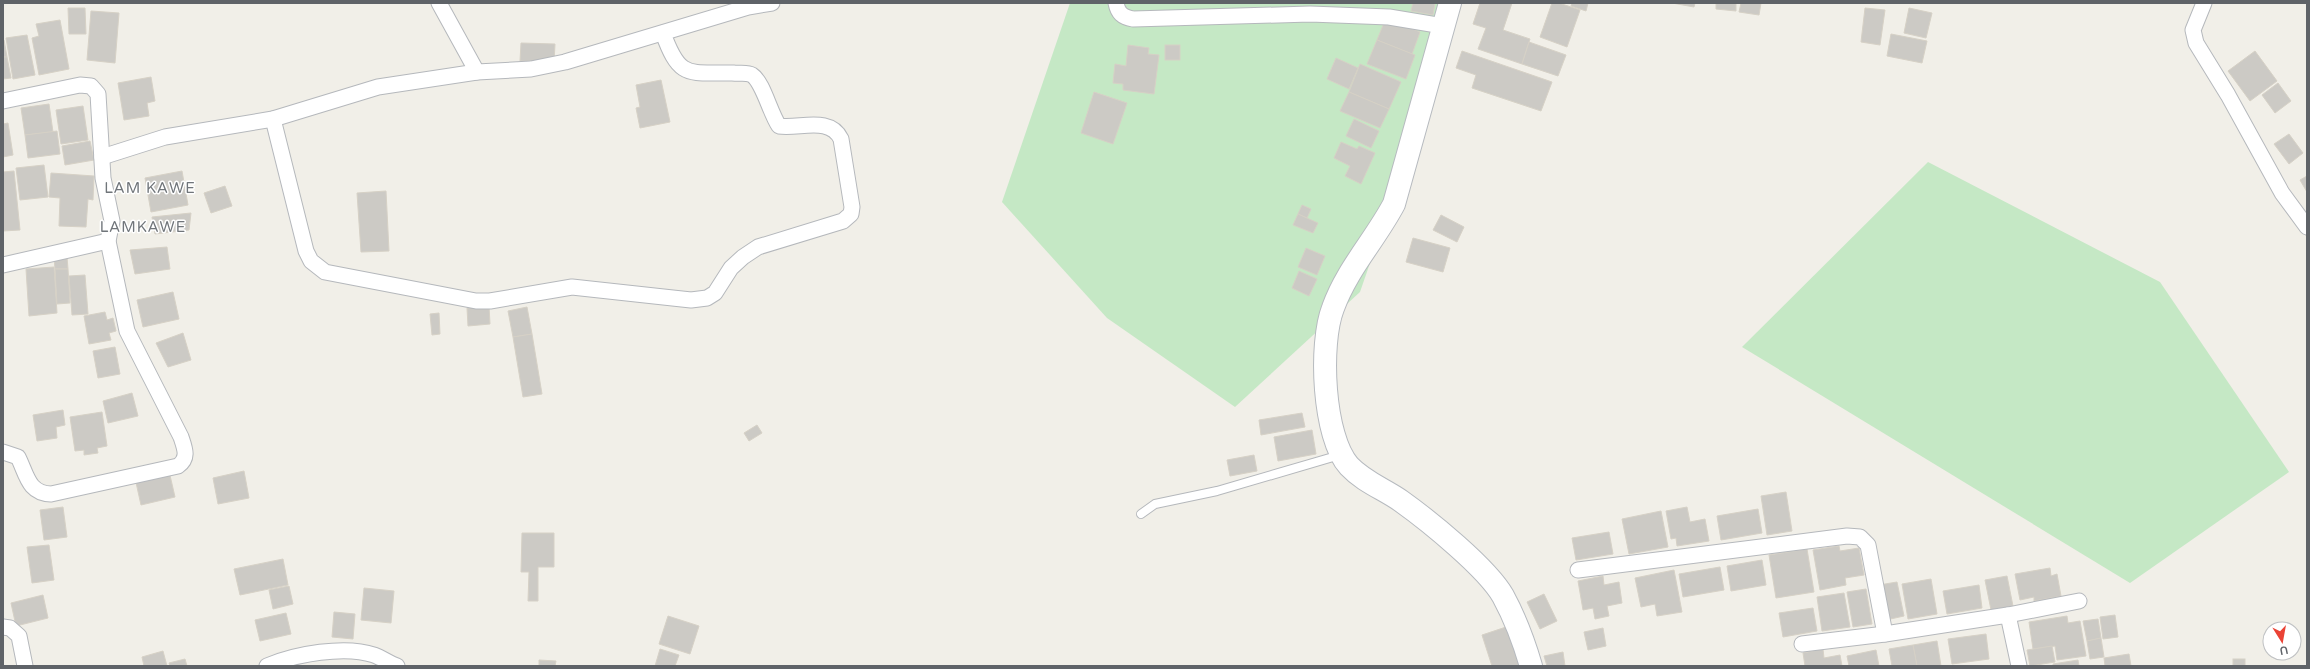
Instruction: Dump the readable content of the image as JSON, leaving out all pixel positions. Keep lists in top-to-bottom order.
{
  "districts": ["LAM KAWE", "LAMKAWE"],
  "north": "bottom"
}
